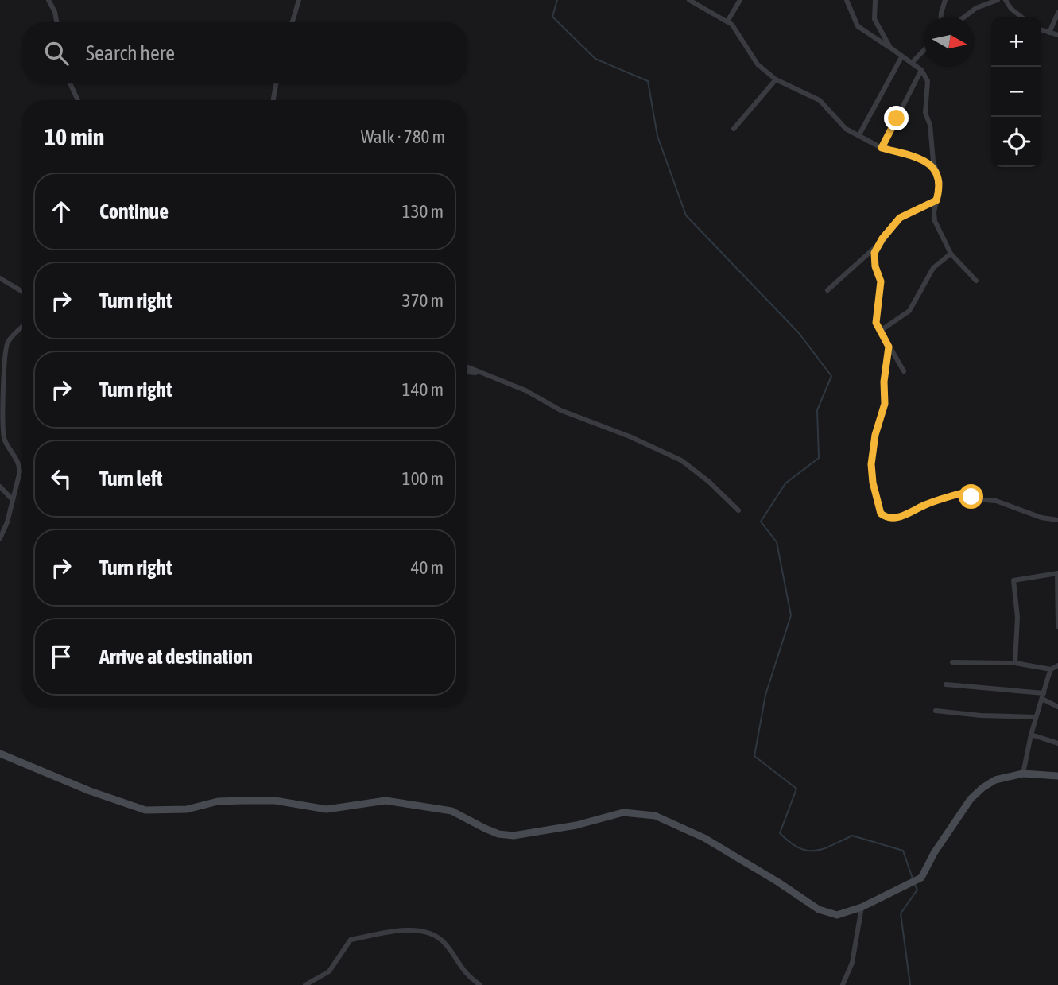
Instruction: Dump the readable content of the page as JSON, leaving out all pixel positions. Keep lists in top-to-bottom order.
{
  "north": "right",
  "page": {
    "map_buttons": ["+", "−"],
    "search": "Search here",
    "heading": ["10 min", "Walk · 780 m"],
    "list": [
      ["Continue", "130 m"],
      ["Turn right", "370 m"],
      ["Turn right", "140 m"],
      ["Turn left", "100 m"],
      ["Turn right", "40 m"],
      "Arrive at destination"
    ]
  }
}
